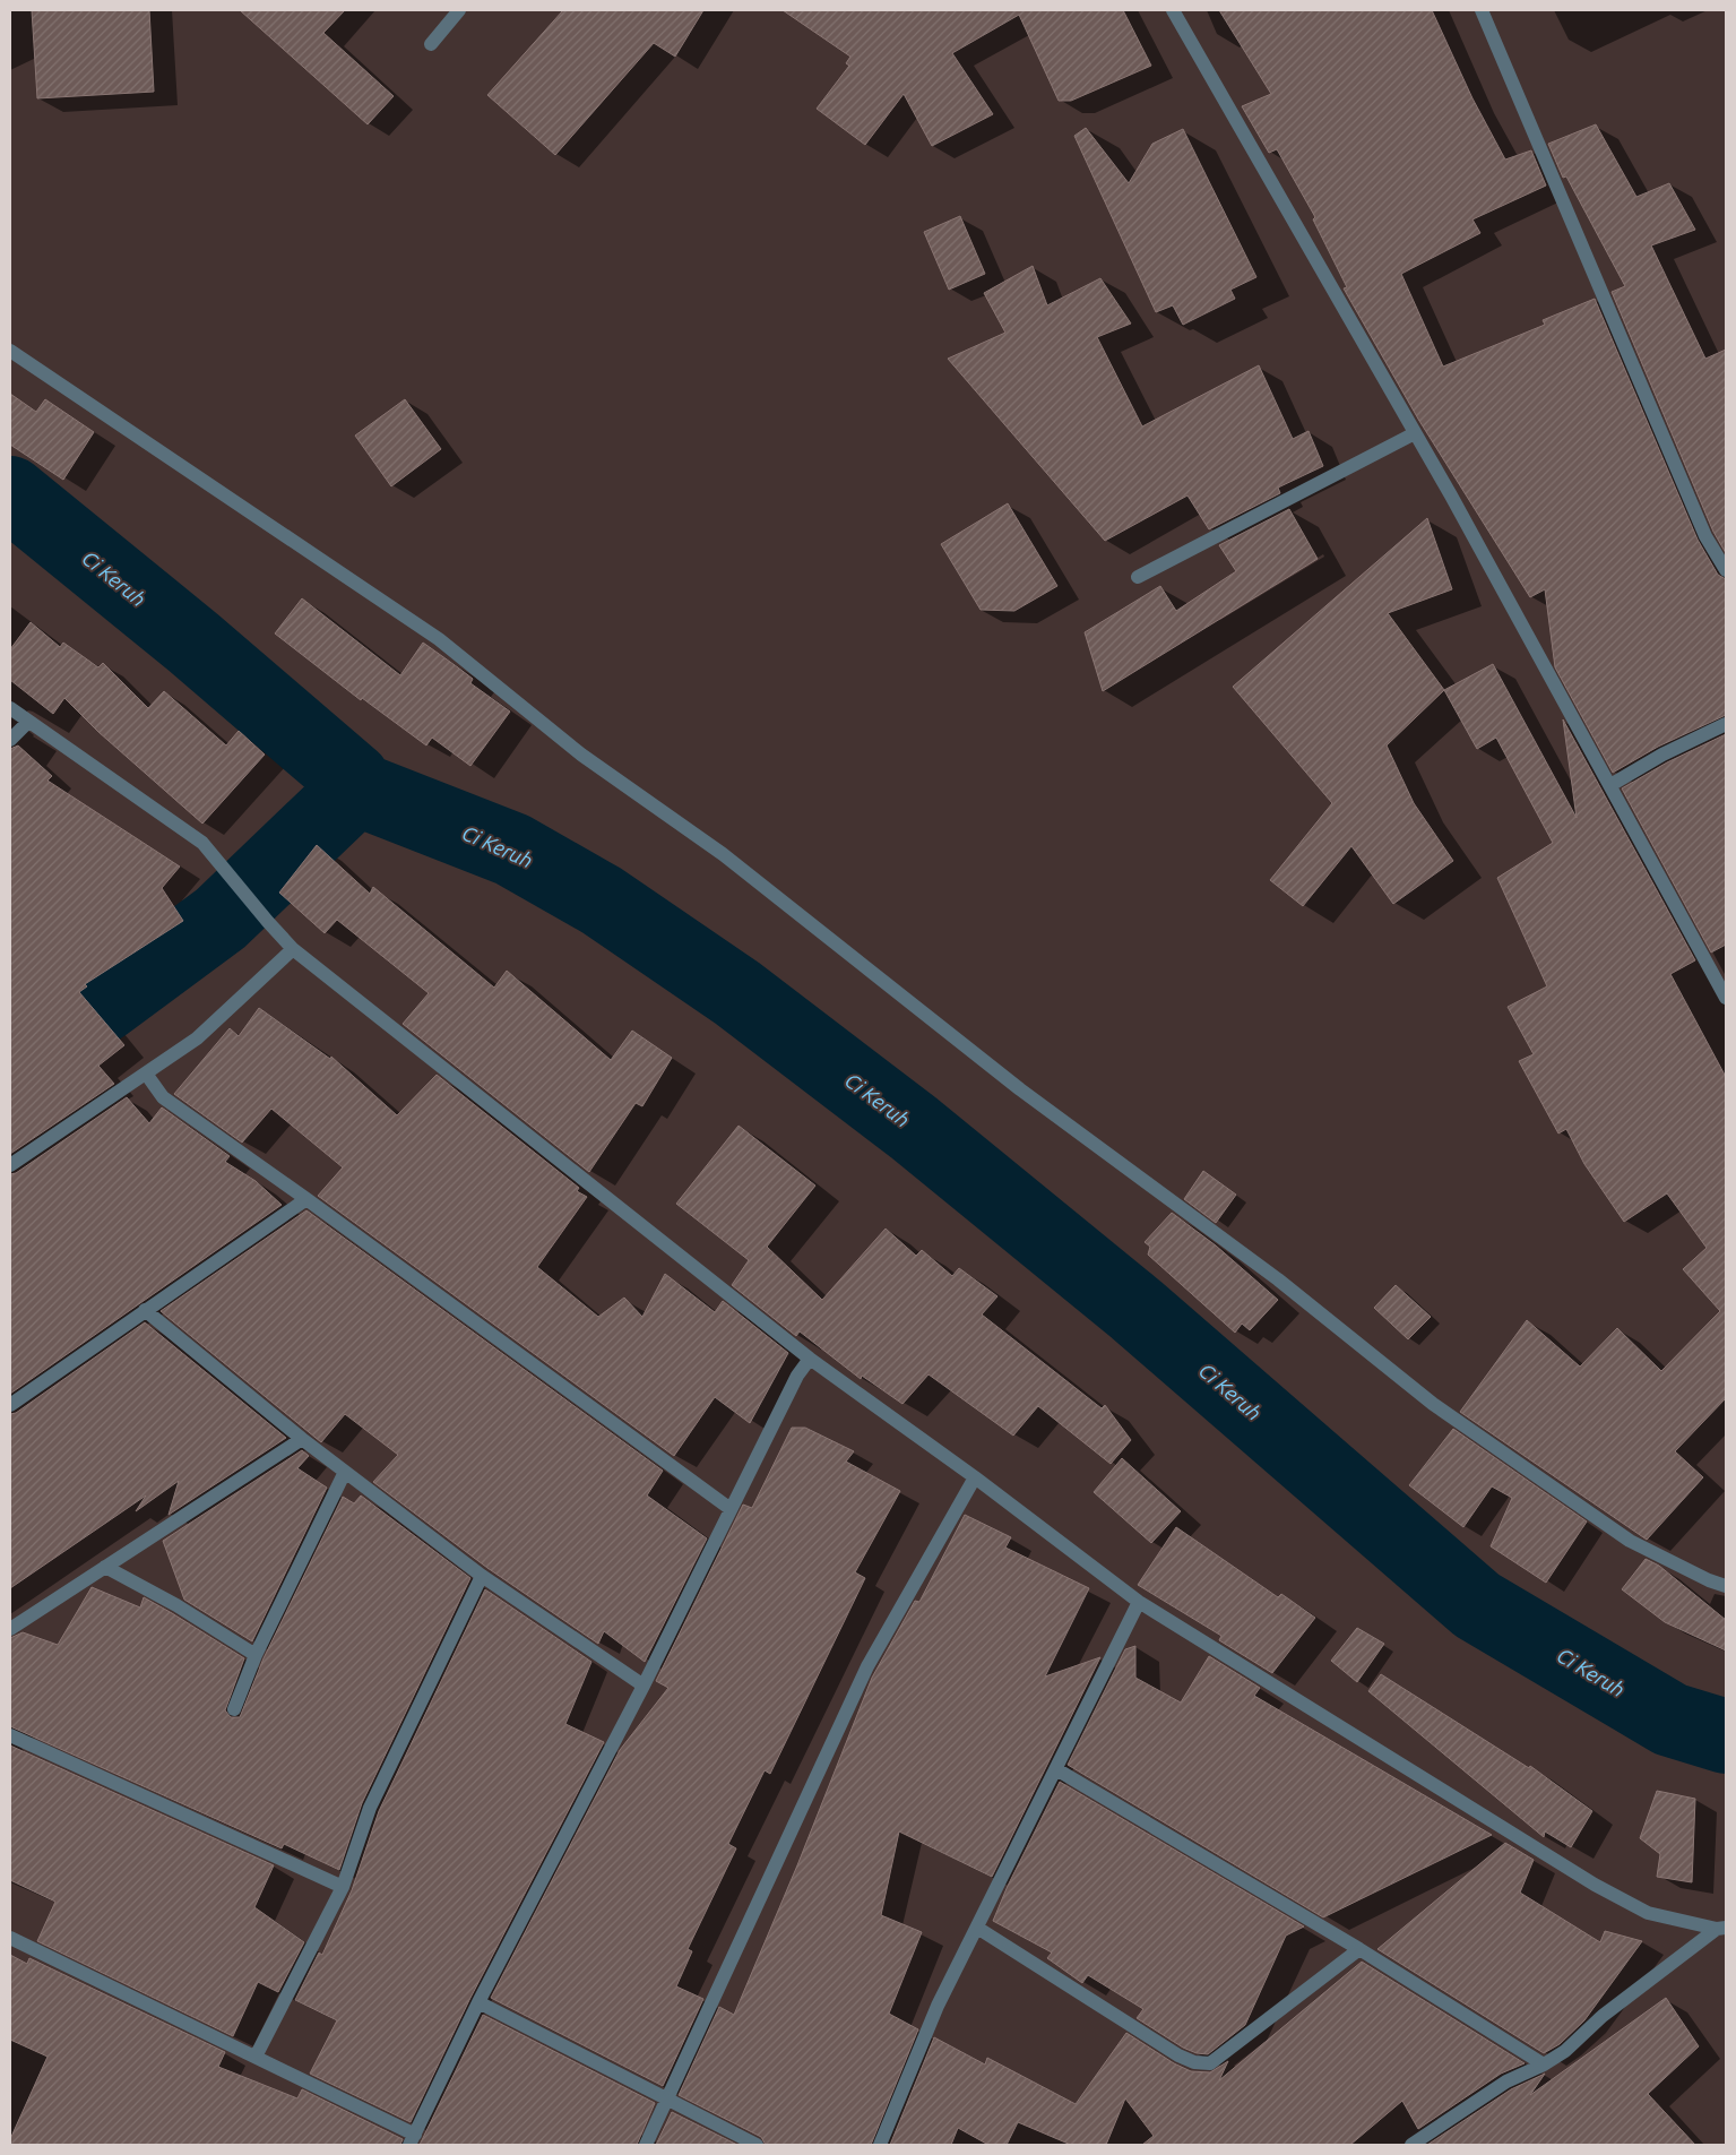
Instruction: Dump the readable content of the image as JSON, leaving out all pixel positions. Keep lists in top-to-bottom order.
{
  "water": ["Ci Keruh"]
}
